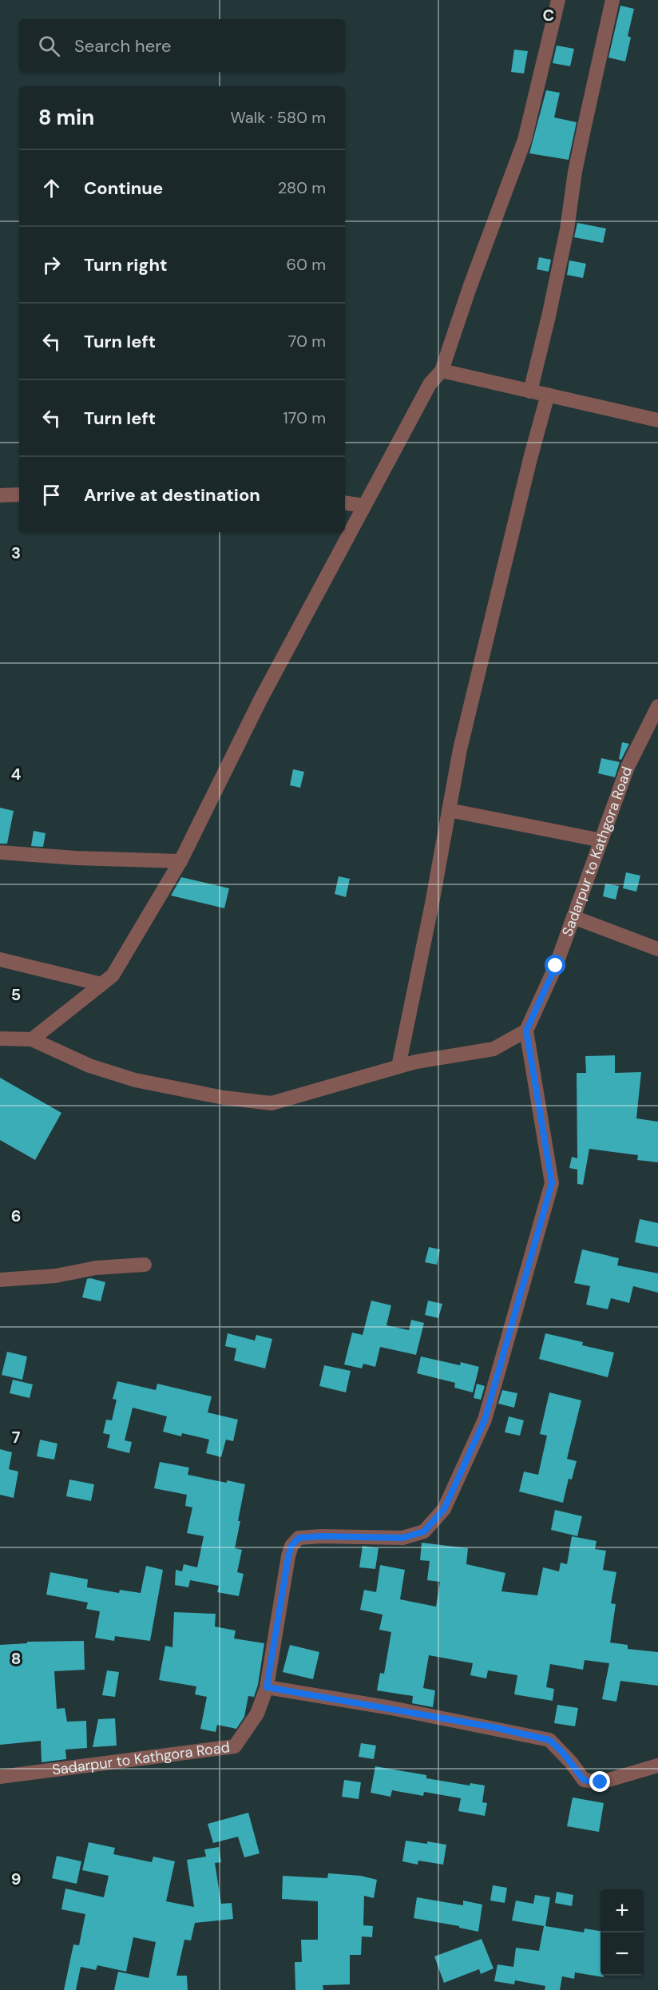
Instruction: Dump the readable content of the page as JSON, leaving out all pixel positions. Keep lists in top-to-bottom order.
{
  "streets": {
    "street": ["Sadarpur to Kathgora Road"]
  },
  "page": {
    "search": "Search here",
    "heading": ["8 min", "Walk · 580 m"],
    "list": [
      ["Continue", "280 m"],
      ["Turn right", "60 m"],
      ["Turn left", "70 m"],
      ["Turn left", "170 m"],
      "Arrive at destination"
    ],
    "map_buttons": ["+", "−"]
  },
  "grid": {
    "columns": ["C"],
    "rows": [
      "3",
      "4",
      "5",
      "6",
      "7",
      "8",
      "9"
    ]
  }
}
